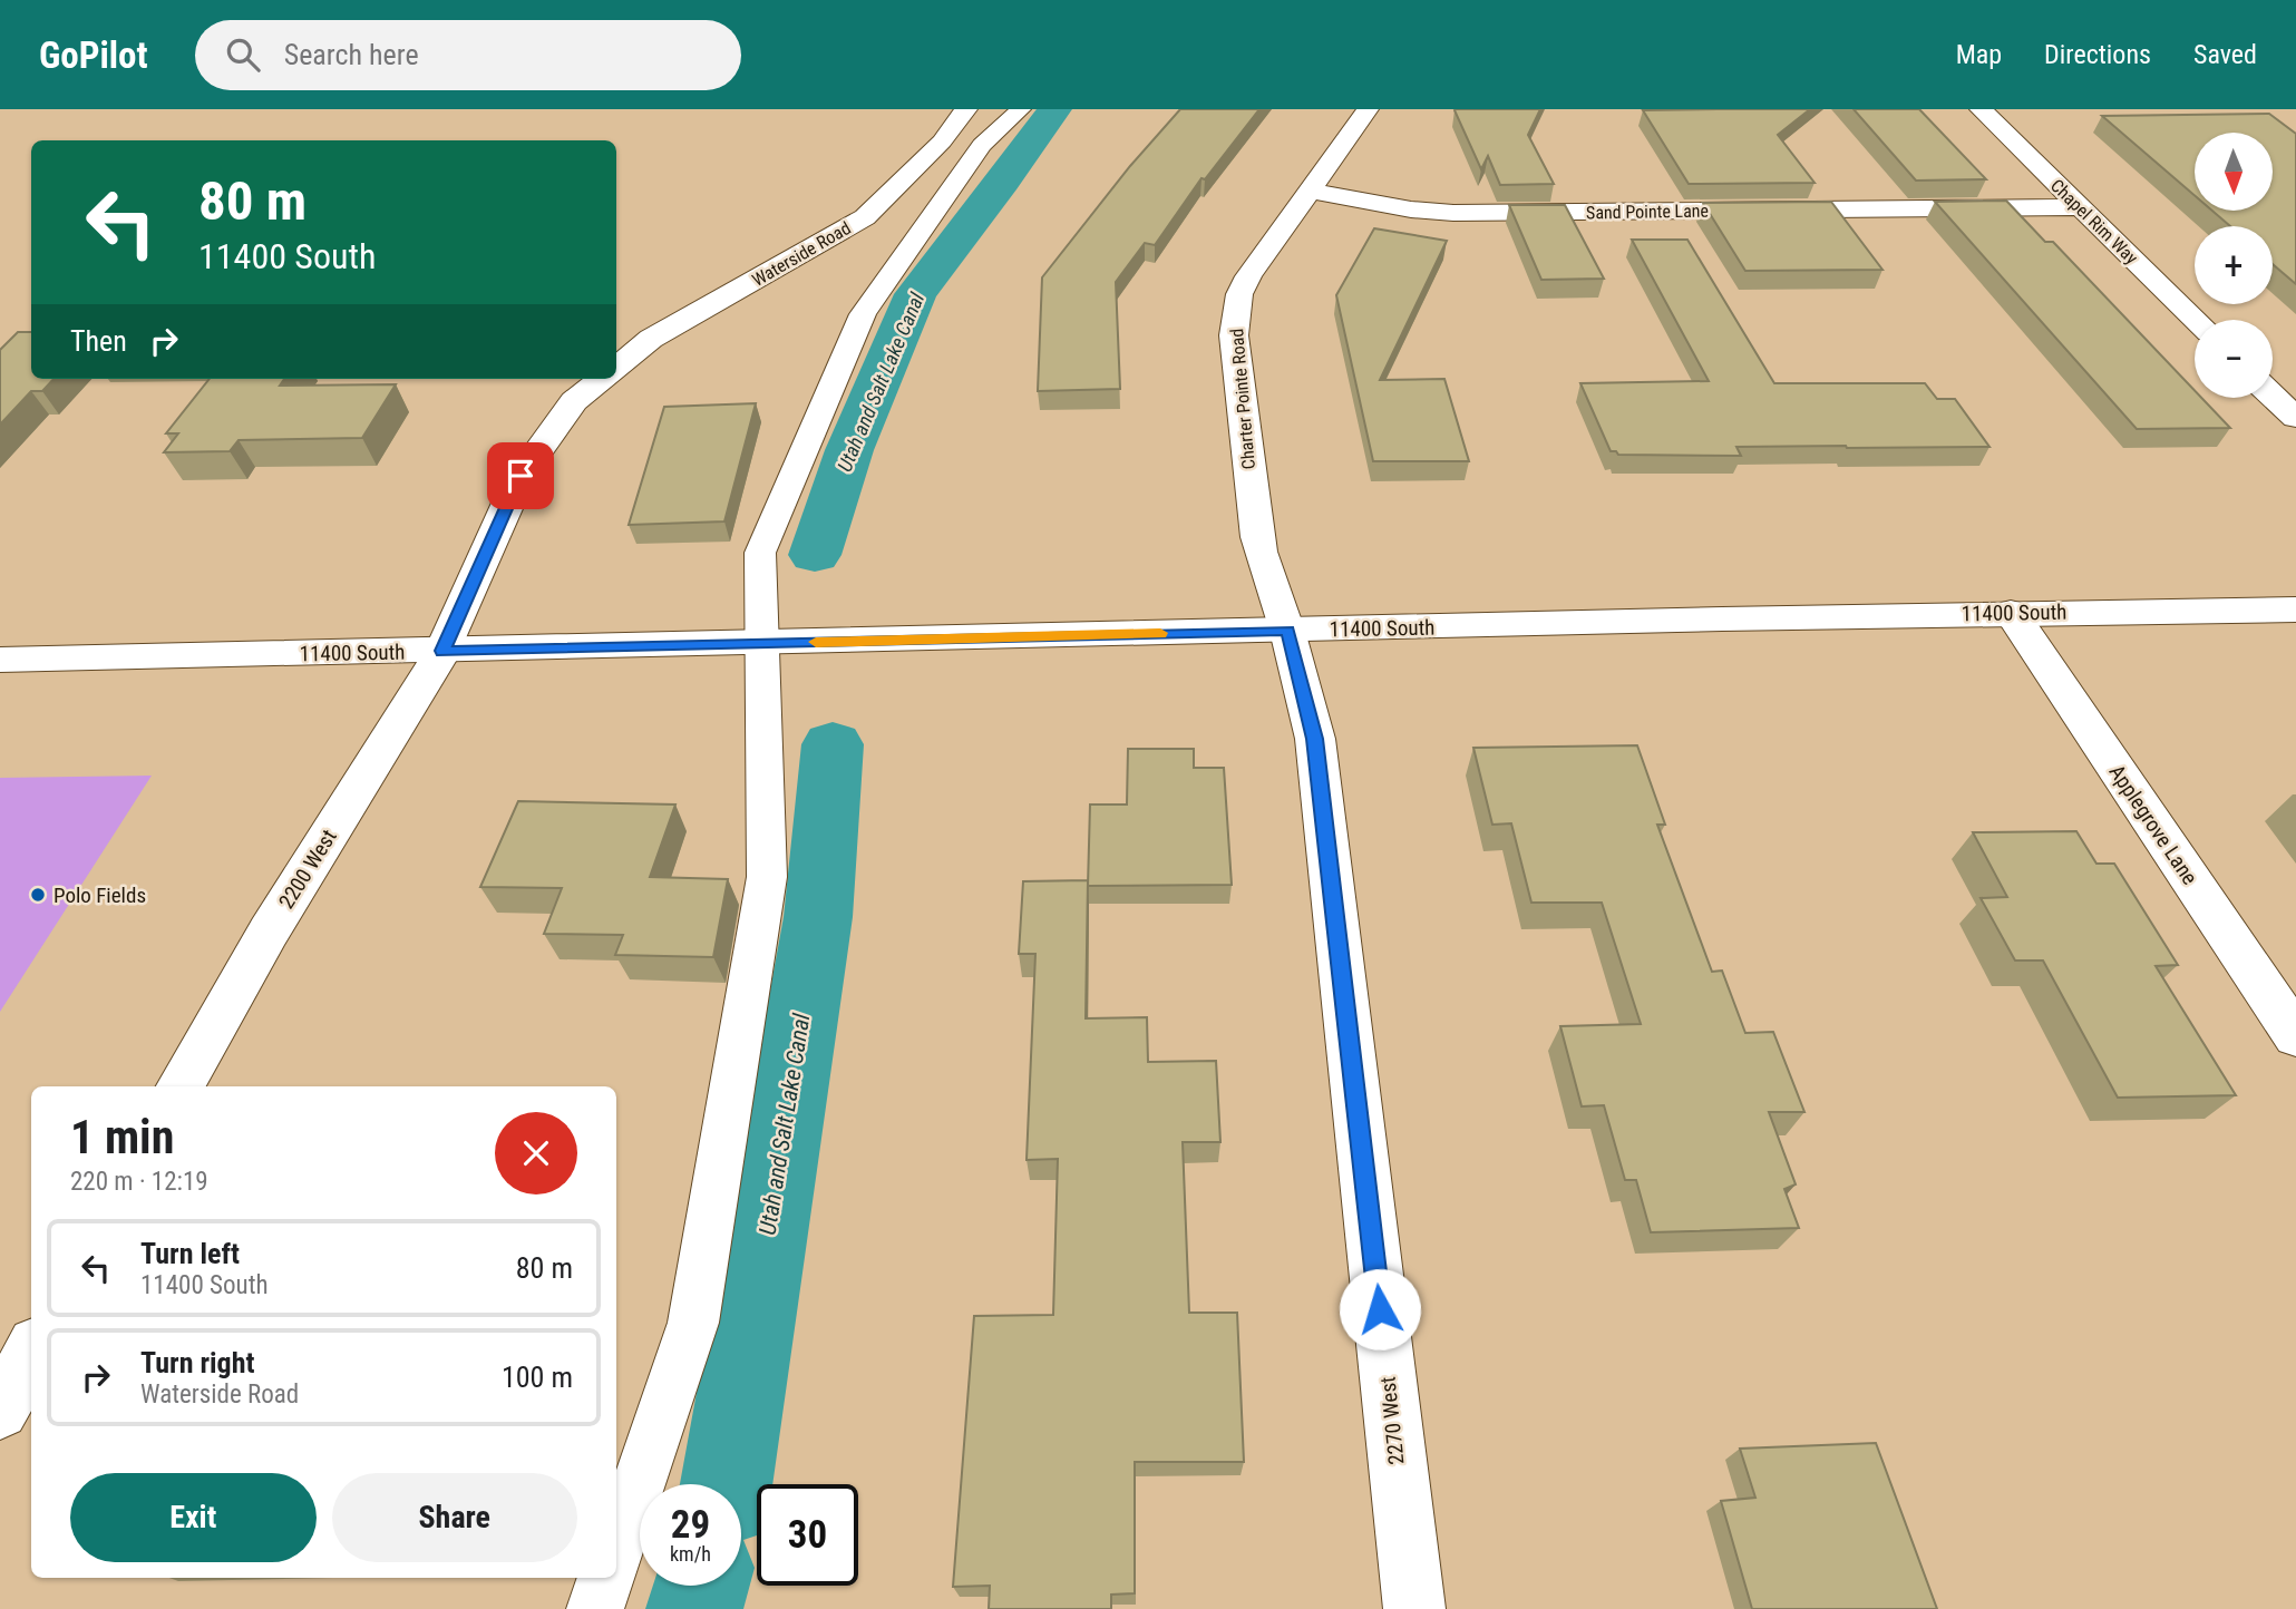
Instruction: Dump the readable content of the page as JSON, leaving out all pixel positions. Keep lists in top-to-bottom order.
{
  "streets": {
    "street": [
      "Sand Pointe Lane",
      "Chapel Rim Way",
      "Waterside Road",
      "Charter Pointe Road",
      "11400 South",
      "Applegrove Lane",
      "2200 West",
      "2270 West"
    ]
  },
  "crossings": [
    ["Sand Pointe Lane", "Chapel Rim Way"],
    ["Sand Pointe Lane", "Charter Pointe Road"],
    ["Charter Pointe Road", "11400 South"],
    ["Charter Pointe Road", "2270 West"],
    ["11400 South", "Applegrove Lane"],
    ["11400 South", "2200 West"],
    ["11400 South", "2270 West"]
  ],
  "water": ["Utah and Salt Lake Canal"],
  "places": ["Polo Fields"],
  "north": "bottom",
  "page": {
    "header": "GoPilot",
    "search": "Search here",
    "nav": ["Map", "Directions", "Saved"],
    "map_buttons": ["+", "−"],
    "turn": ["80 m", "11400 South"],
    "then": "Then",
    "heading": ["1 min", "220 m · 12:19"],
    "list": [
      {
        "name": "Turn left",
        "note": "11400 South",
        "value": "80 m"
      },
      {
        "name": "Turn right",
        "note": "Waterside Road",
        "value": "100 m"
      }
    ],
    "buttons": ["Exit", "Share"],
    "speed": "29 km/h",
    "limit": "30"
  }
}
